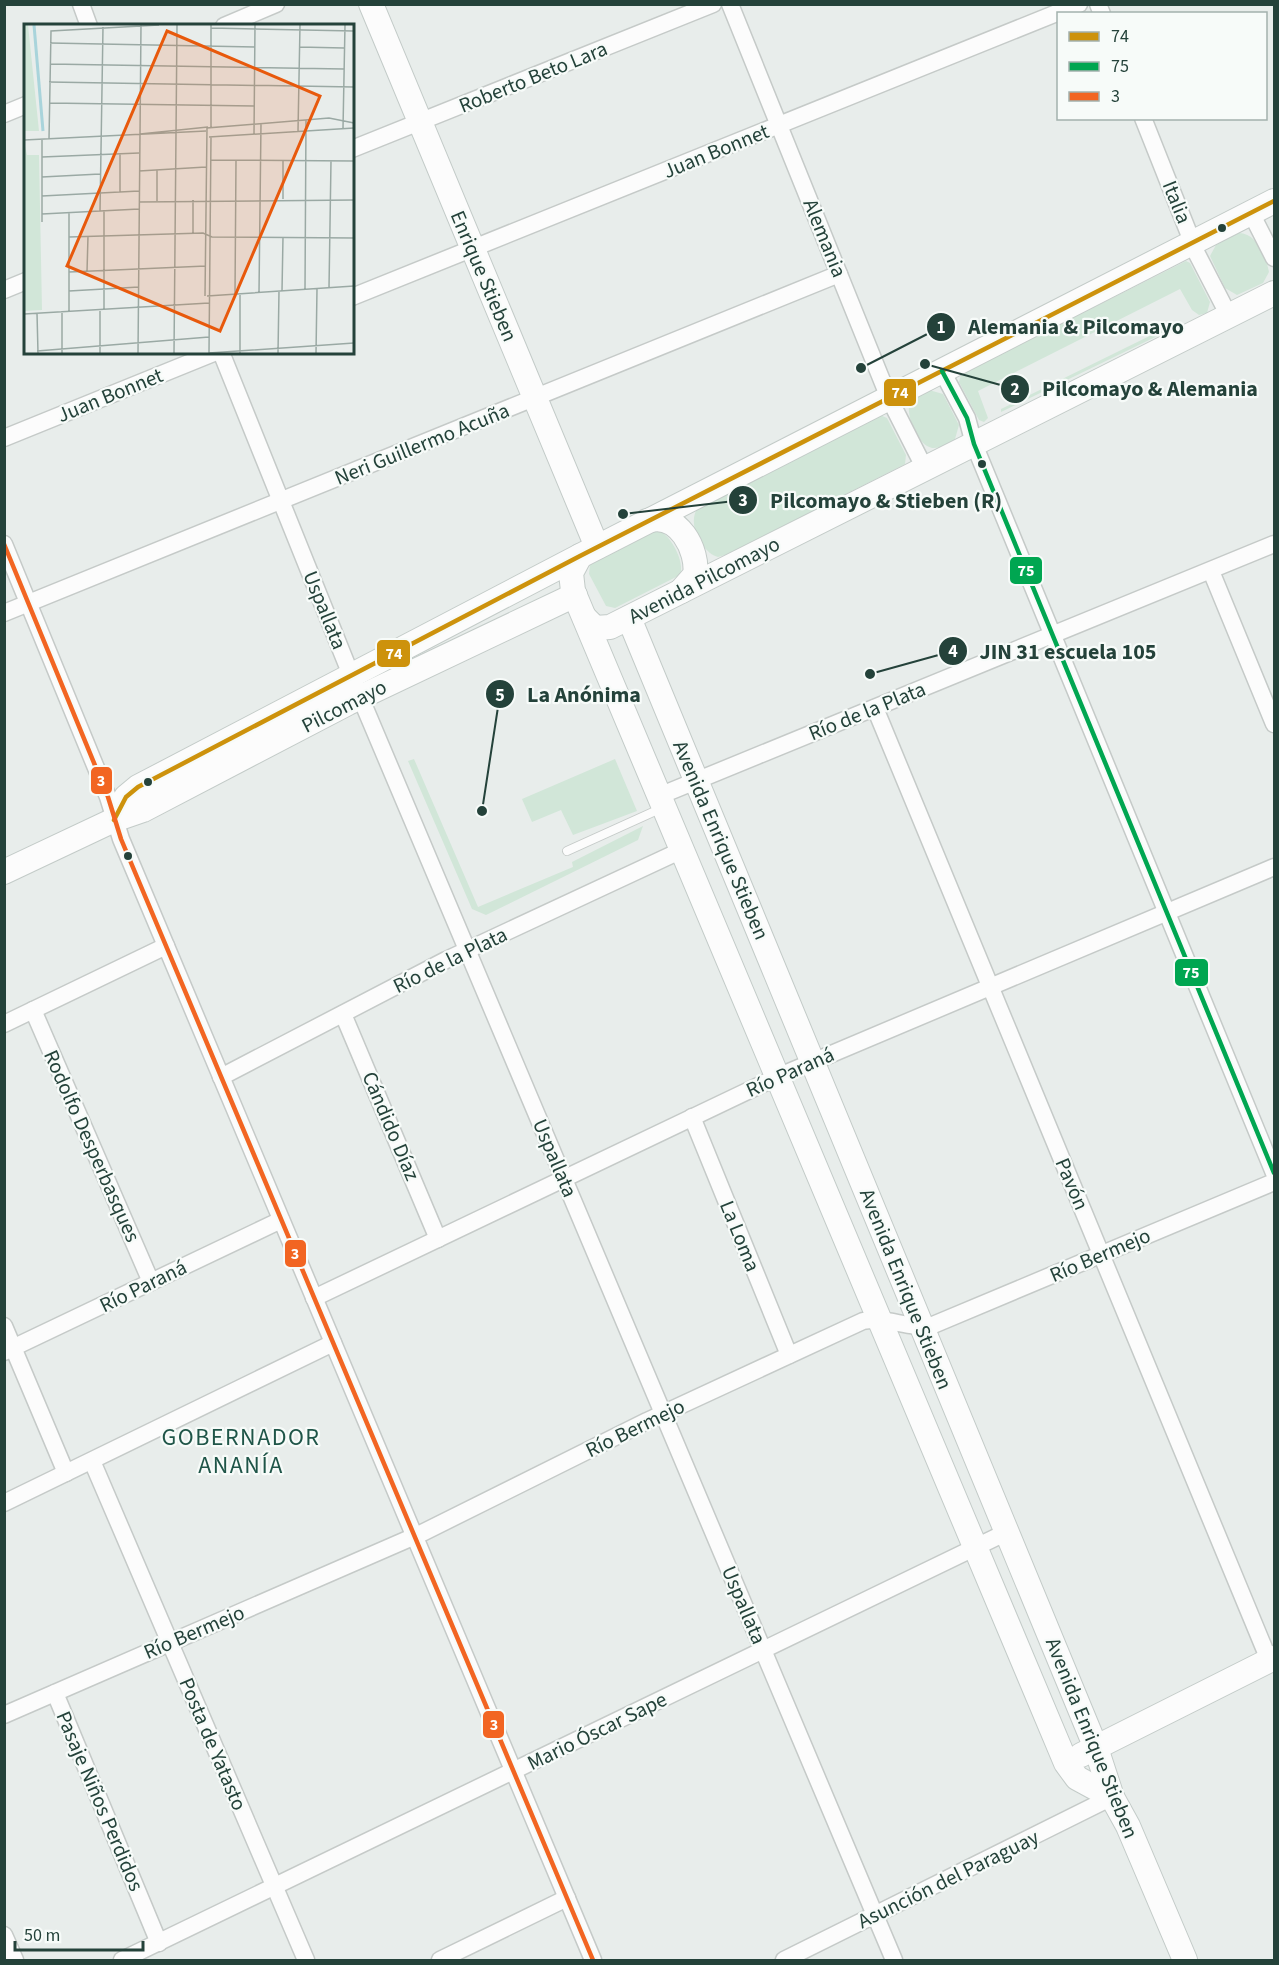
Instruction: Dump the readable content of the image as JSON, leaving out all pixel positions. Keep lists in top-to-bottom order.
{
  "streets": {
    "main road": [
      "Enrique Stieben",
      "Avenida Pilcomayo",
      "Pilcomayo",
      "Avenida Enrique Stieben"
    ],
    "street": [
      "Roberto Beto Lara",
      "Juan Bonnet",
      "Italia",
      "Alemania",
      "Neri Guillermo Acuña",
      "Uspallata",
      "Río de la Plata",
      "Río Paraná",
      "Cándido Díaz",
      "Rodolfo Desperbasques",
      "Pavón",
      "La Loma",
      "Río Bermejo",
      "Mario Óscar Sape",
      "Posta de Yatasto",
      "Pasaje Niños Perdidos",
      "Asunción del Paraguay"
    ]
  },
  "crossings": [
    ["Roberto Beto Lara", "Enrique Stieben"],
    ["Juan Bonnet", "Alemania"],
    ["Juan Bonnet", "Enrique Stieben"],
    ["Italia", "Avenida Pilcomayo"],
    ["Alemania", "Neri Guillermo Acuña"],
    ["Alemania", "Avenida Pilcomayo"],
    ["Enrique Stieben", "Neri Guillermo Acuña"],
    ["Enrique Stieben", "Avenida Pilcomayo"],
    ["Enrique Stieben", "Pilcomayo"],
    ["Enrique Stieben", "Avenida Enrique Stieben"],
    ["Neri Guillermo Acuña", "Uspallata"],
    ["Avenida Pilcomayo", "Pilcomayo"],
    ["Avenida Pilcomayo", "Avenida Enrique Stieben"],
    ["Uspallata", "Pilcomayo"],
    ["Uspallata", "Río de la Plata"],
    ["Uspallata", "Río Paraná"],
    ["Uspallata", "Río Bermejo"],
    ["Uspallata", "Mario Óscar Sape"],
    ["Uspallata", "Asunción del Paraguay"],
    ["Pilcomayo", "Avenida Enrique Stieben"],
    ["Río de la Plata", "Avenida Enrique Stieben"],
    ["Río de la Plata", "Cándido Díaz"],
    ["Río de la Plata", "Pavón"],
    ["Avenida Enrique Stieben", "Río Paraná"],
    ["Avenida Enrique Stieben", "Río Bermejo"],
    ["Avenida Enrique Stieben", "Mario Óscar Sape"],
    ["Avenida Enrique Stieben", "Asunción del Paraguay"],
    ["Río Paraná", "Cándido Díaz"],
    ["Río Paraná", "Rodolfo Desperbasques"],
    ["Río Paraná", "Pavón"],
    ["Río Paraná", "La Loma"],
    ["Pavón", "Río Bermejo"],
    ["La Loma", "Río Bermejo"],
    ["Río Bermejo", "Posta de Yatasto"],
    ["Río Bermejo", "Pasaje Niños Perdidos"],
    ["Mario Óscar Sape", "Posta de Yatasto"],
    ["Mario Óscar Sape", "Pasaje Niños Perdidos"]
  ],
  "districts": ["GOBERNADOR ANANÍA"],
  "places": [
    "Pilcomayo & Alemania",
    "Alemania & Pilcomayo",
    "Pilcomayo & Stieben (R)",
    "JIN 31 escuela 105",
    "La Anónima"
  ],
  "lines": ["transit line 74", "transit line 75", "transit line 3"],
  "legend": ["74", "75", "3"],
  "scale_bar": "50 m"
}
